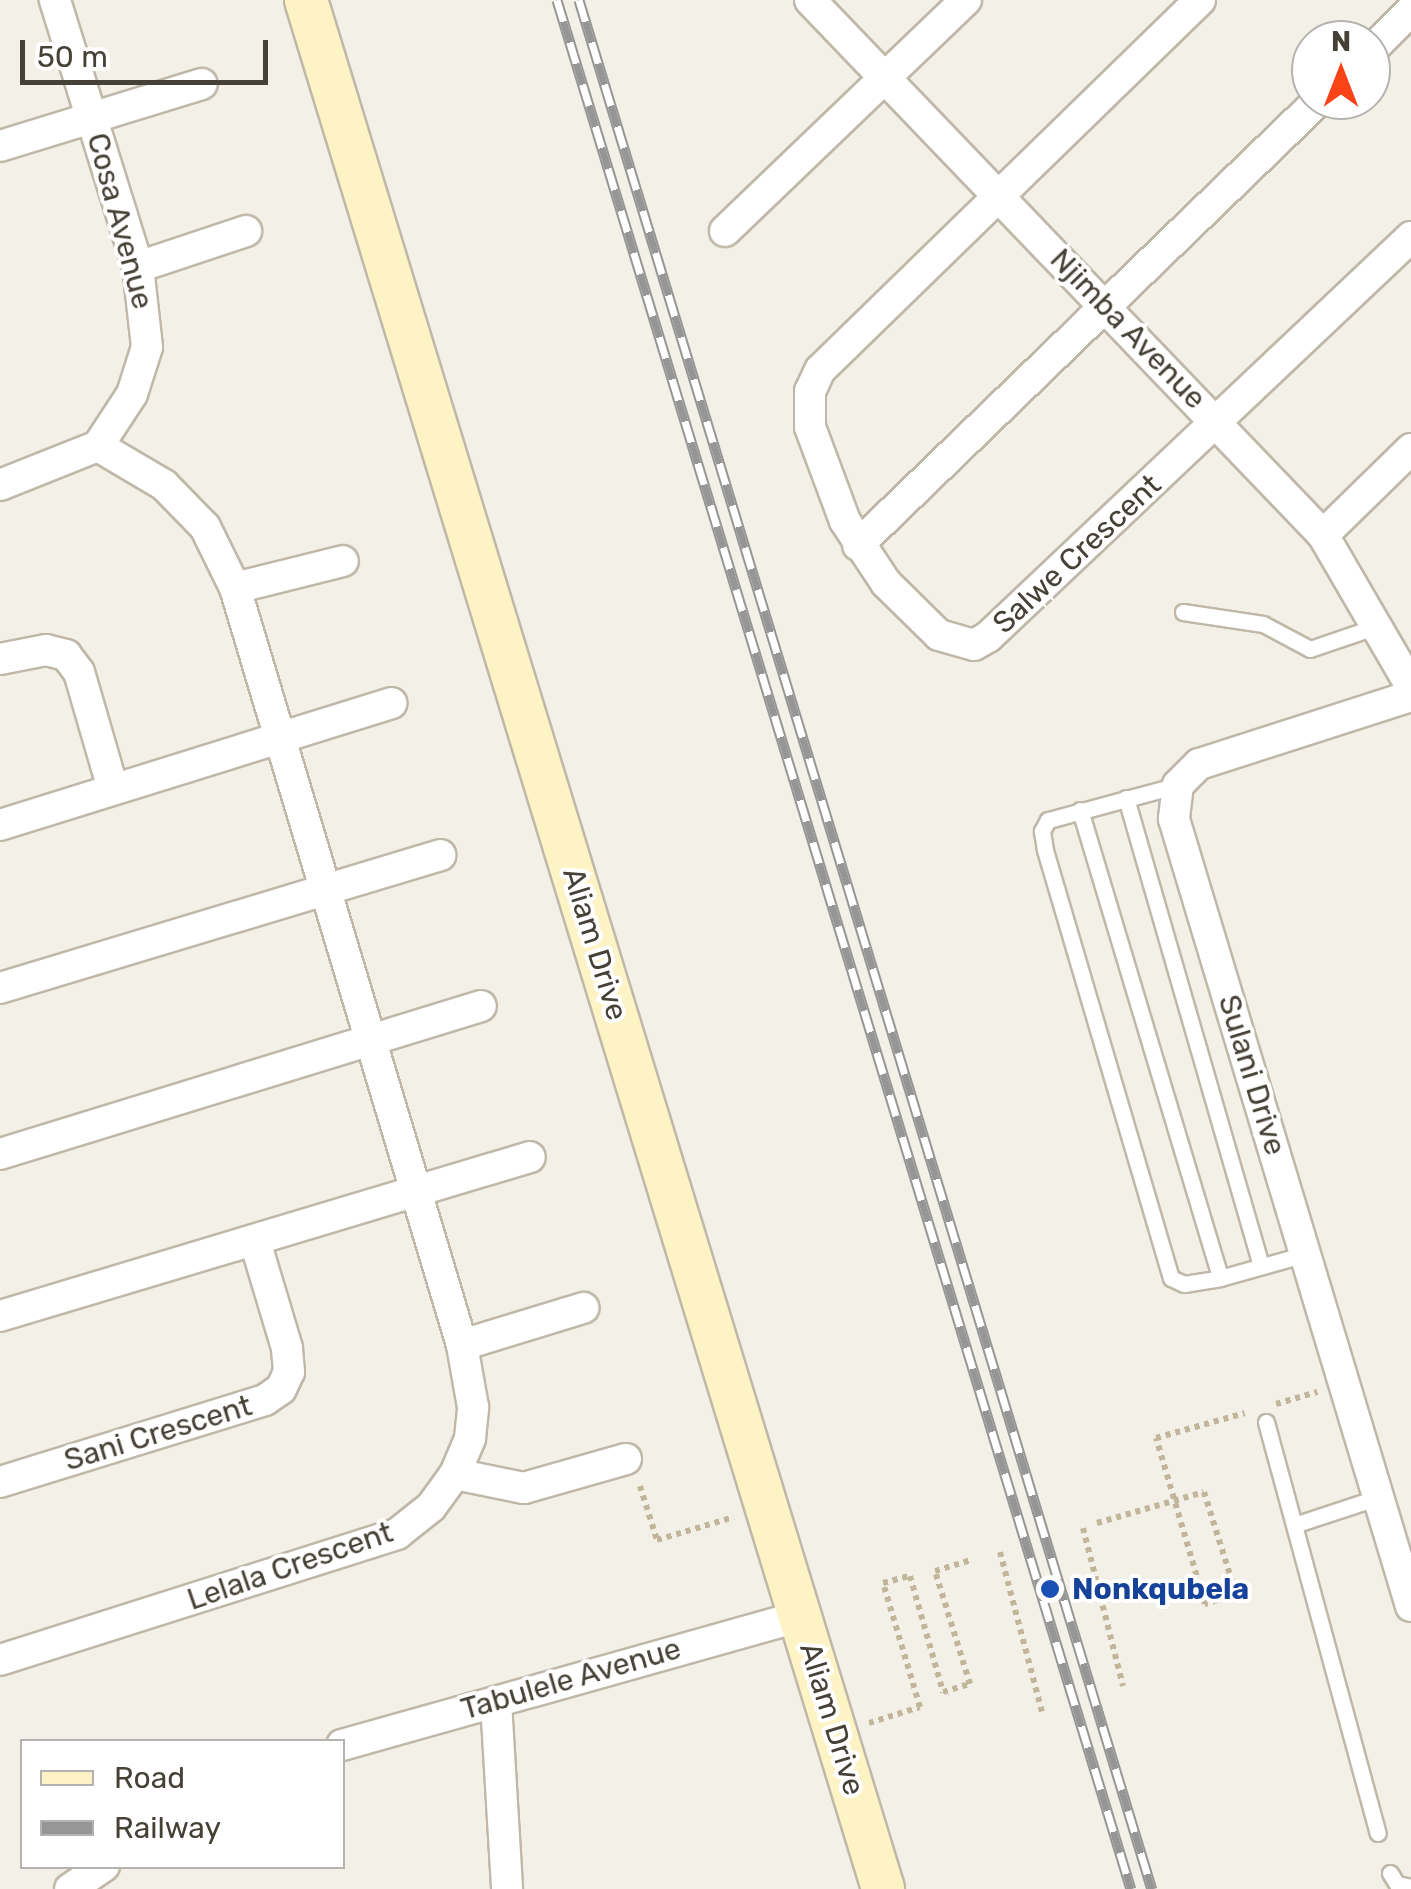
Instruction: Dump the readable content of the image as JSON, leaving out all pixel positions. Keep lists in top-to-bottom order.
{
  "streets": {
    "street": [
      "Cosa Avenue",
      "Njimba Avenue",
      "Salwe Crescent",
      "Aliam Drive",
      "Sulani Drive",
      "Sani Crescent",
      "Lelala Crescent",
      "Tabulele Avenue"
    ]
  },
  "crossings": [
    ["Cosa Avenue", "Lelala Crescent"],
    ["Njimba Avenue", "Salwe Crescent"],
    ["Aliam Drive", "Tabulele Avenue"]
  ],
  "places": ["Nonkqubela"],
  "legend": ["Road", "Railway"],
  "scale_bar": "50 m",
  "north": "top"
}
